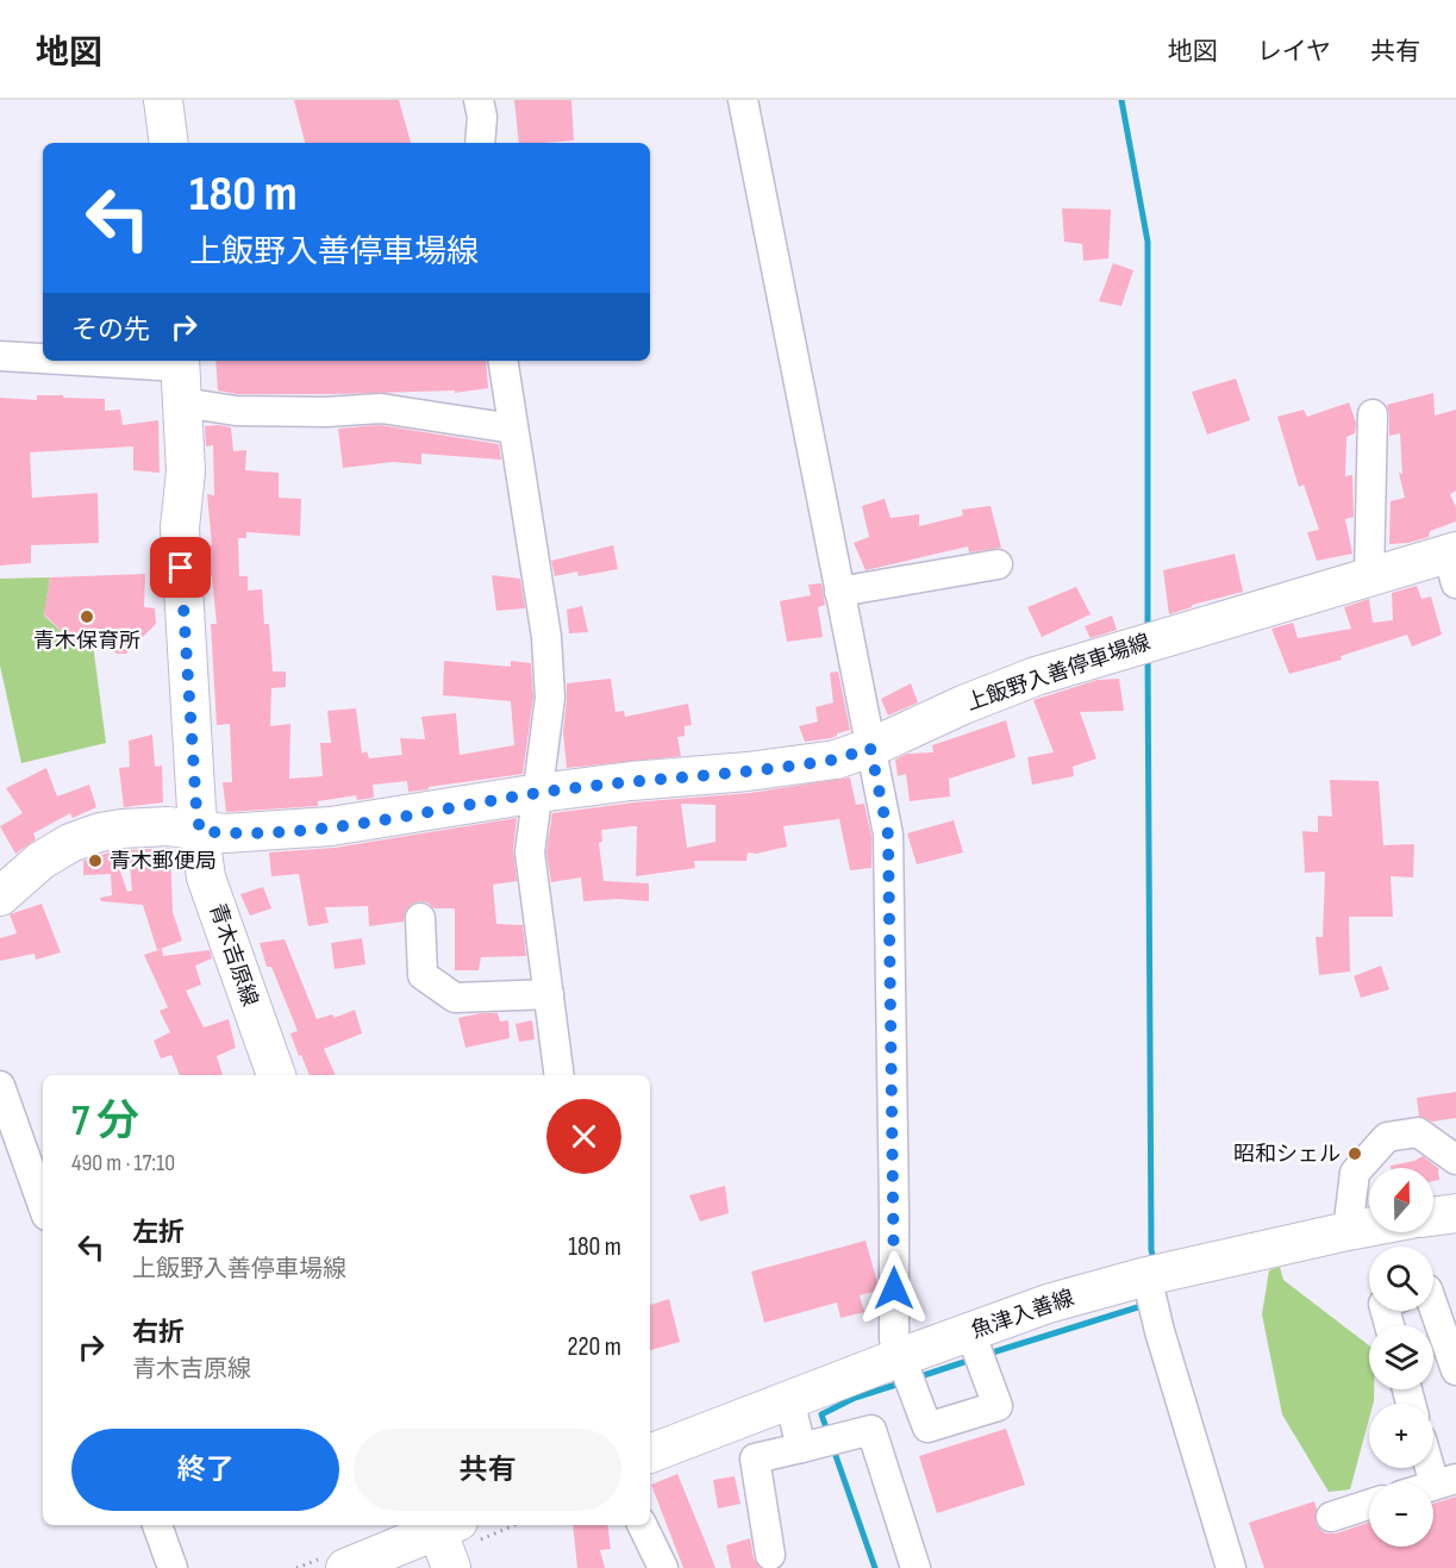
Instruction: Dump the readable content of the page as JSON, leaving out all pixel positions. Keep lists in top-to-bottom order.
{
  "streets": {
    "main road": ["上飯野入善停車場線", "青木吉原線", "魚津入善線"]
  },
  "crossings": [
    ["上飯野入善停車場線", "青木吉原線"]
  ],
  "places": ["青木保育所", "青木郵便局", "昭和シェル"],
  "north": "top",
  "page": {
    "header": "地図",
    "nav": ["地図", "レイヤ", "共有"],
    "turn": ["180 m", "上飯野入善停車場線"],
    "then": "その先",
    "heading": ["7 分", "490 m · 17:10"],
    "map_buttons": ["+", "−"],
    "list": [
      {
        "name": "左折",
        "note": "上飯野入善停車場線",
        "value": "180 m"
      },
      {
        "name": "右折",
        "note": "青木吉原線",
        "value": "220 m"
      }
    ],
    "buttons": ["終了", "共有"]
  }
}
